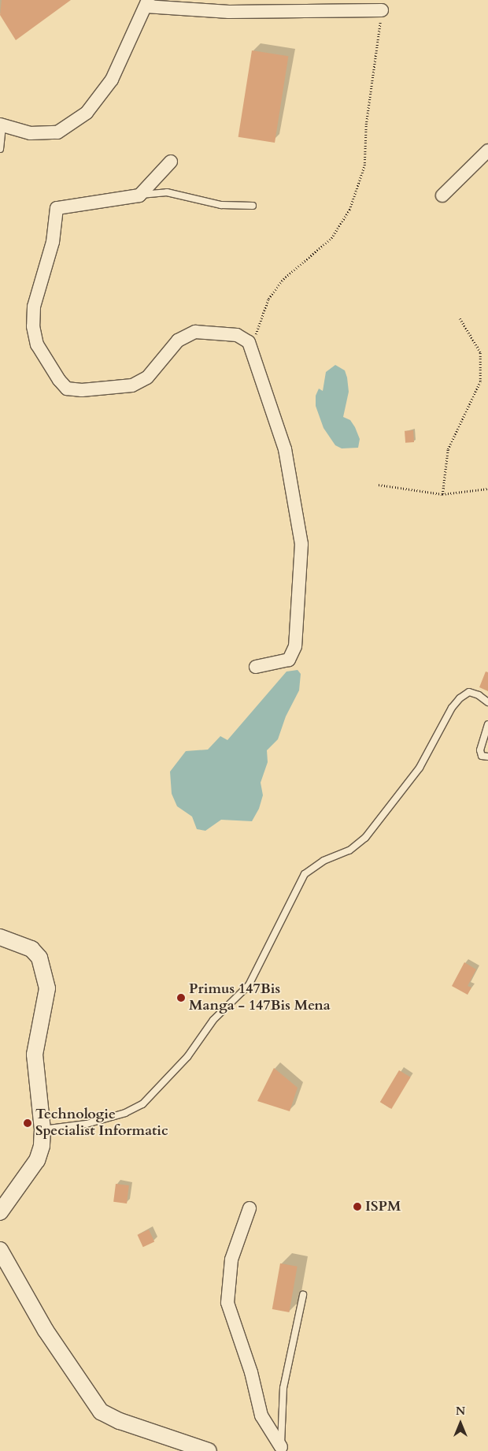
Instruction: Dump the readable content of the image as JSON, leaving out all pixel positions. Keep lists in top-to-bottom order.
{
  "places": ["Primus 147Bis Manga - 147Bis Mena", "Technologie Specialist Informatic", "ISPM"],
  "north": "top"
}
